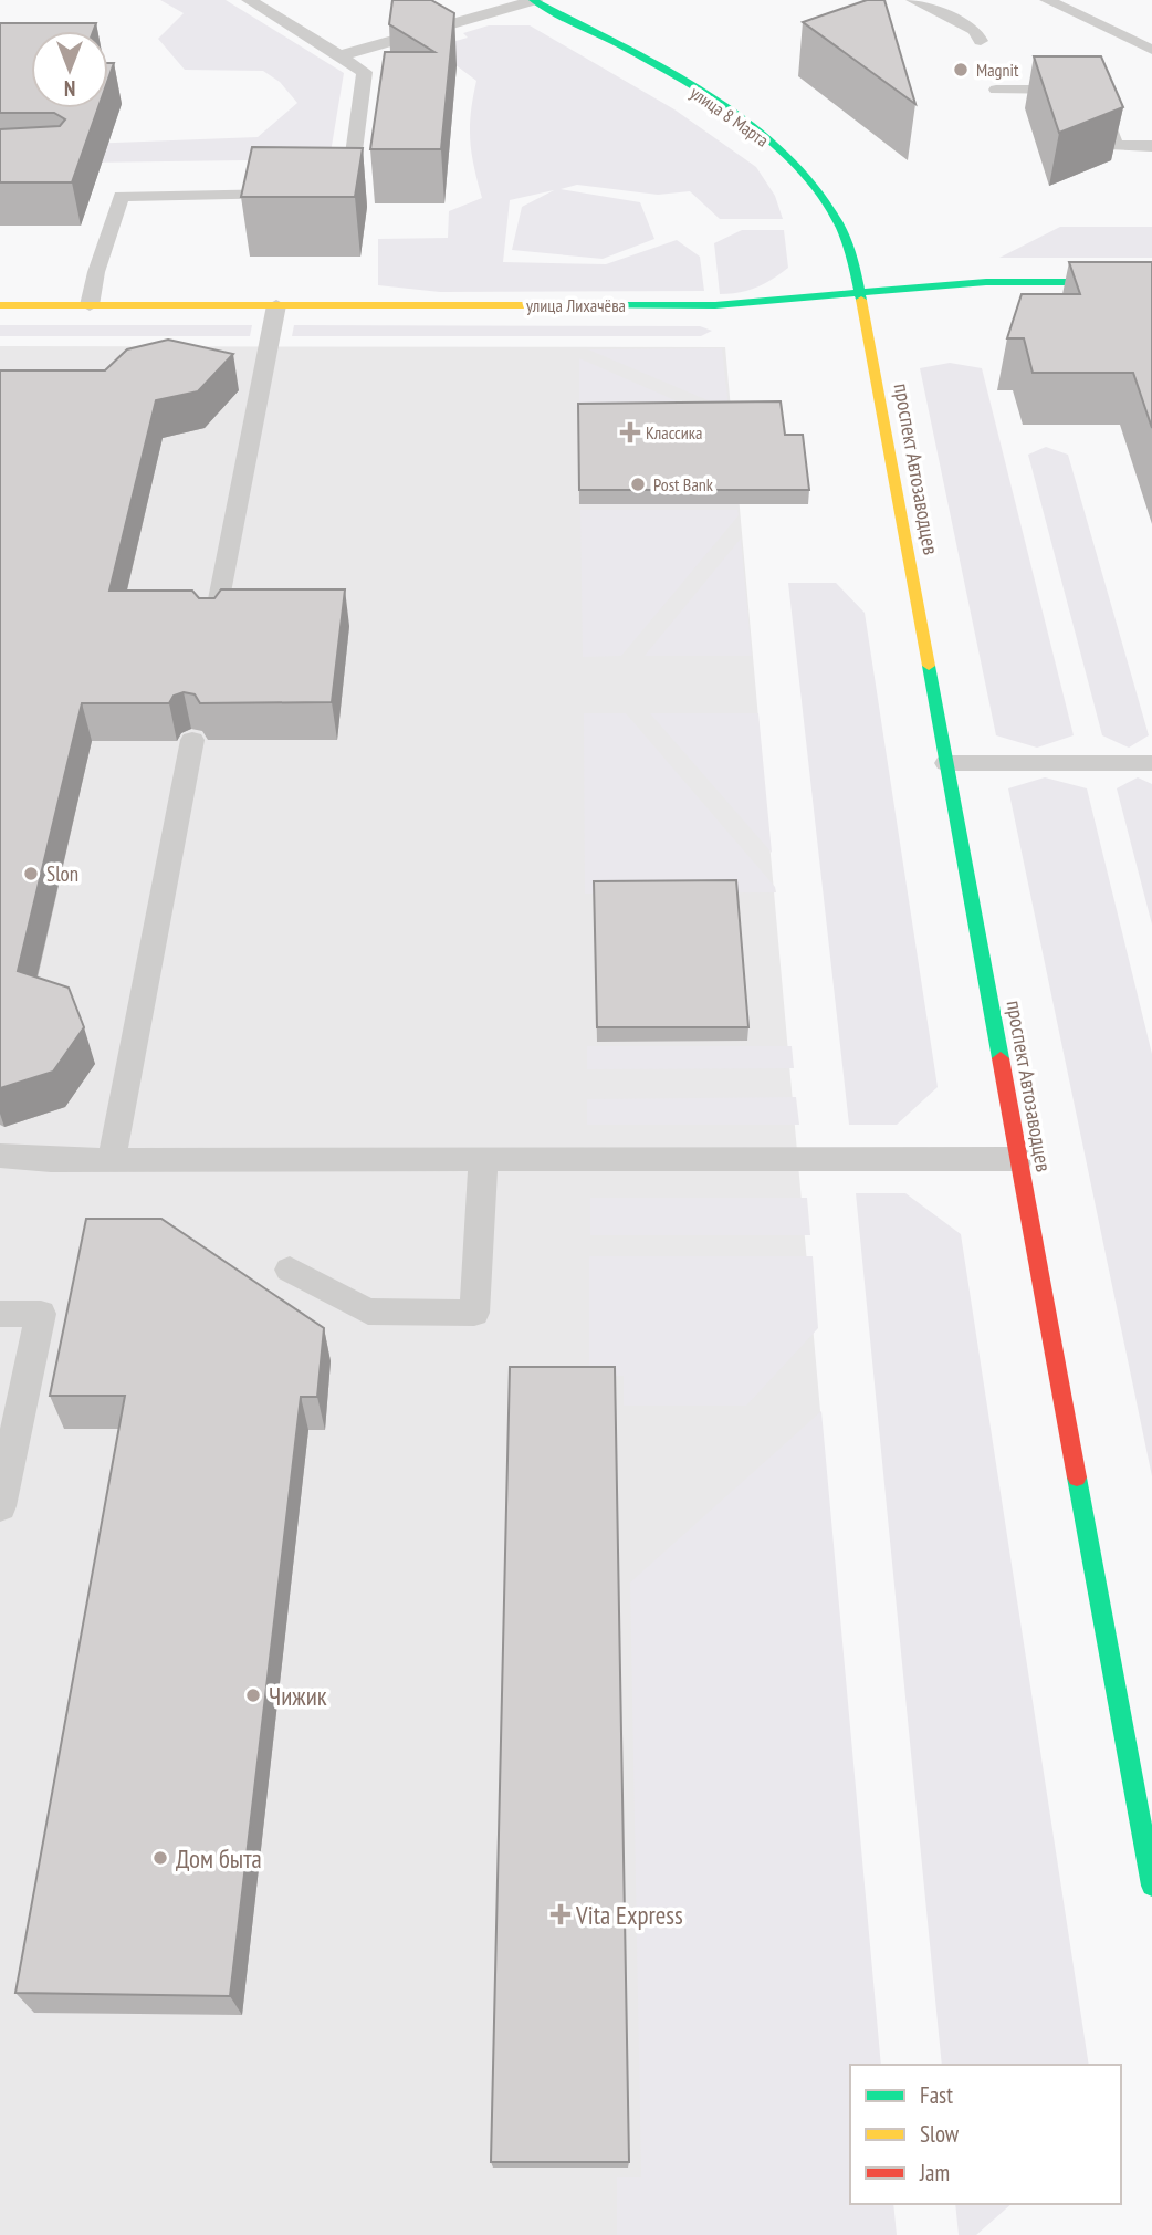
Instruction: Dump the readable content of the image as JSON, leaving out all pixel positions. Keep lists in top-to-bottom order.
{
  "streets": {
    "main road": ["улица 8 Марта", "улица Лихачёва", "проспект Автозаводцев"]
  },
  "crossings": [
    ["улица 8 Марта", "улица Лихачёва"],
    ["улица 8 Марта", "проспект Автозаводцев"],
    ["улица Лихачёва", "проспект Автозаводцев"]
  ],
  "places": {
    "other": [
      "Magnit",
      "Post Bank",
      "Slon",
      "Чижик",
      "Дом быта"
    ],
    "health": ["Классика", "Vita Express"]
  },
  "legend": ["Fast", "Slow", "Jam"],
  "north": "bottom"
}
